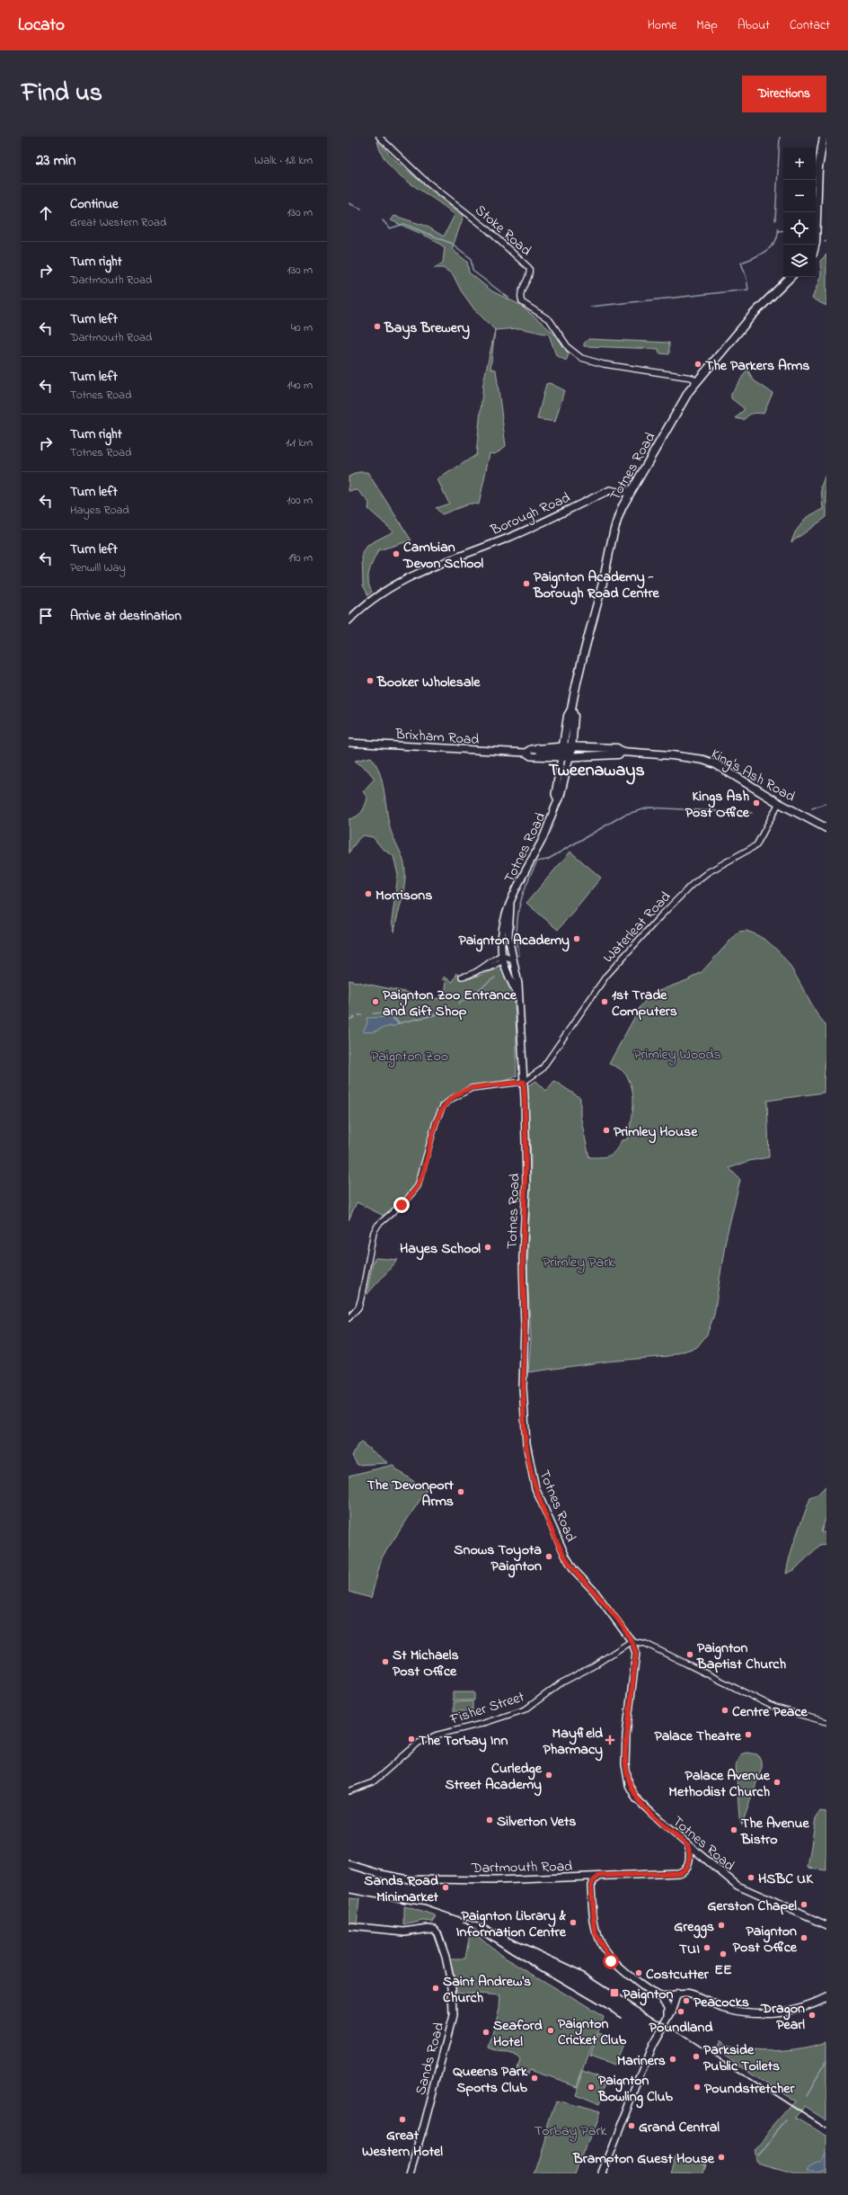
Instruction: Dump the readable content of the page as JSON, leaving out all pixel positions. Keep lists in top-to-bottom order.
{
  "streets": {
    "highway": ["Totnes Road", "King's Ash Road"],
    "main road": [
      "Borough Road",
      "Brixham Road",
      "Dartmouth Road",
      "Sands Road"
    ],
    "street": ["Stoke Road", "Waterleat Road", "Fisher Street"]
  },
  "crossings": [
    ["Stoke Road", "Totnes Road"],
    ["Totnes Road", "Borough Road"],
    ["Totnes Road", "Brixham Road"],
    ["Totnes Road", "King's Ash Road"],
    ["Totnes Road", "Waterleat Road"],
    ["Totnes Road", "Fisher Street"],
    ["Brixham Road", "King's Ash Road"],
    ["King's Ash Road", "Waterleat Road"]
  ],
  "districts": ["Tweenaways"],
  "parks": [
    "Primley Woods",
    "Paignton Zoo",
    "Primley Park",
    "Torbay Park"
  ],
  "places": {
    "other": [
      "Bays Brewery",
      "The Parkers Arms",
      "Cambian Devon School",
      "Paignton Academy - Borough Road Centre",
      "Booker Wholesale",
      "Kings Ash Post Office",
      "Morrisons",
      "Paignton Academy",
      "Paignton Zoo Entrance and Gift Shop",
      "1st Trade Computers",
      "Primley House",
      "Hayes School",
      "The Devonport Arms",
      "Snows Toyota Paignton",
      "Paignton Baptist Church",
      "St Michaels Post Office",
      "Centre Peace",
      "Palace Theatre",
      "The Torbay Inn",
      "Curledge Street Academy",
      "Palace Avenue Methodist Church",
      "Silverton Vets",
      "The Avenue Bistro",
      "HSBC UK",
      "Sands Road Minimarket",
      "Gerston Chapel",
      "Paignton Library & Information Centre",
      "Greggs",
      "Paignton Post Office",
      "TUI",
      "EE",
      "Costcutter",
      "Saint Andrew's Church",
      "Peacocks",
      "Poundland",
      "Dragon Pearl",
      "Paignton Cricket Club",
      "Seaford Hotel",
      "Parkside Public Toilets",
      "Mariners",
      "Queens Park Sports Club",
      "Paignton Bowling Club",
      "Poundstretcher",
      "Great Western Hotel",
      "Grand Central",
      "Brampton Guest House"
    ],
    "health": ["Mayfield Pharmacy"],
    "transit": ["Paignton"]
  },
  "page": {
    "header": "Locato",
    "nav": [
      "Home",
      "Map",
      "About",
      "Contact"
    ],
    "title": "Find us",
    "buttons": "Directions",
    "heading": ["23 min", "Walk · 1.8 km"],
    "map_buttons": ["+", "−"],
    "list": [
      ["Continue", "Great Western Road", "130 m"],
      ["Turn right", "Dartmouth Road", "130 m"],
      ["Turn left", "Dartmouth Road", "40 m"],
      ["Turn left", "Totnes Road", "140 m"],
      ["Turn right", "Totnes Road", "1.1 km"],
      ["Turn left", "Hayes Road", "100 m"],
      ["Turn left", "Penwill Way", "190 m"],
      "Arrive at destination"
    ]
  }
}
